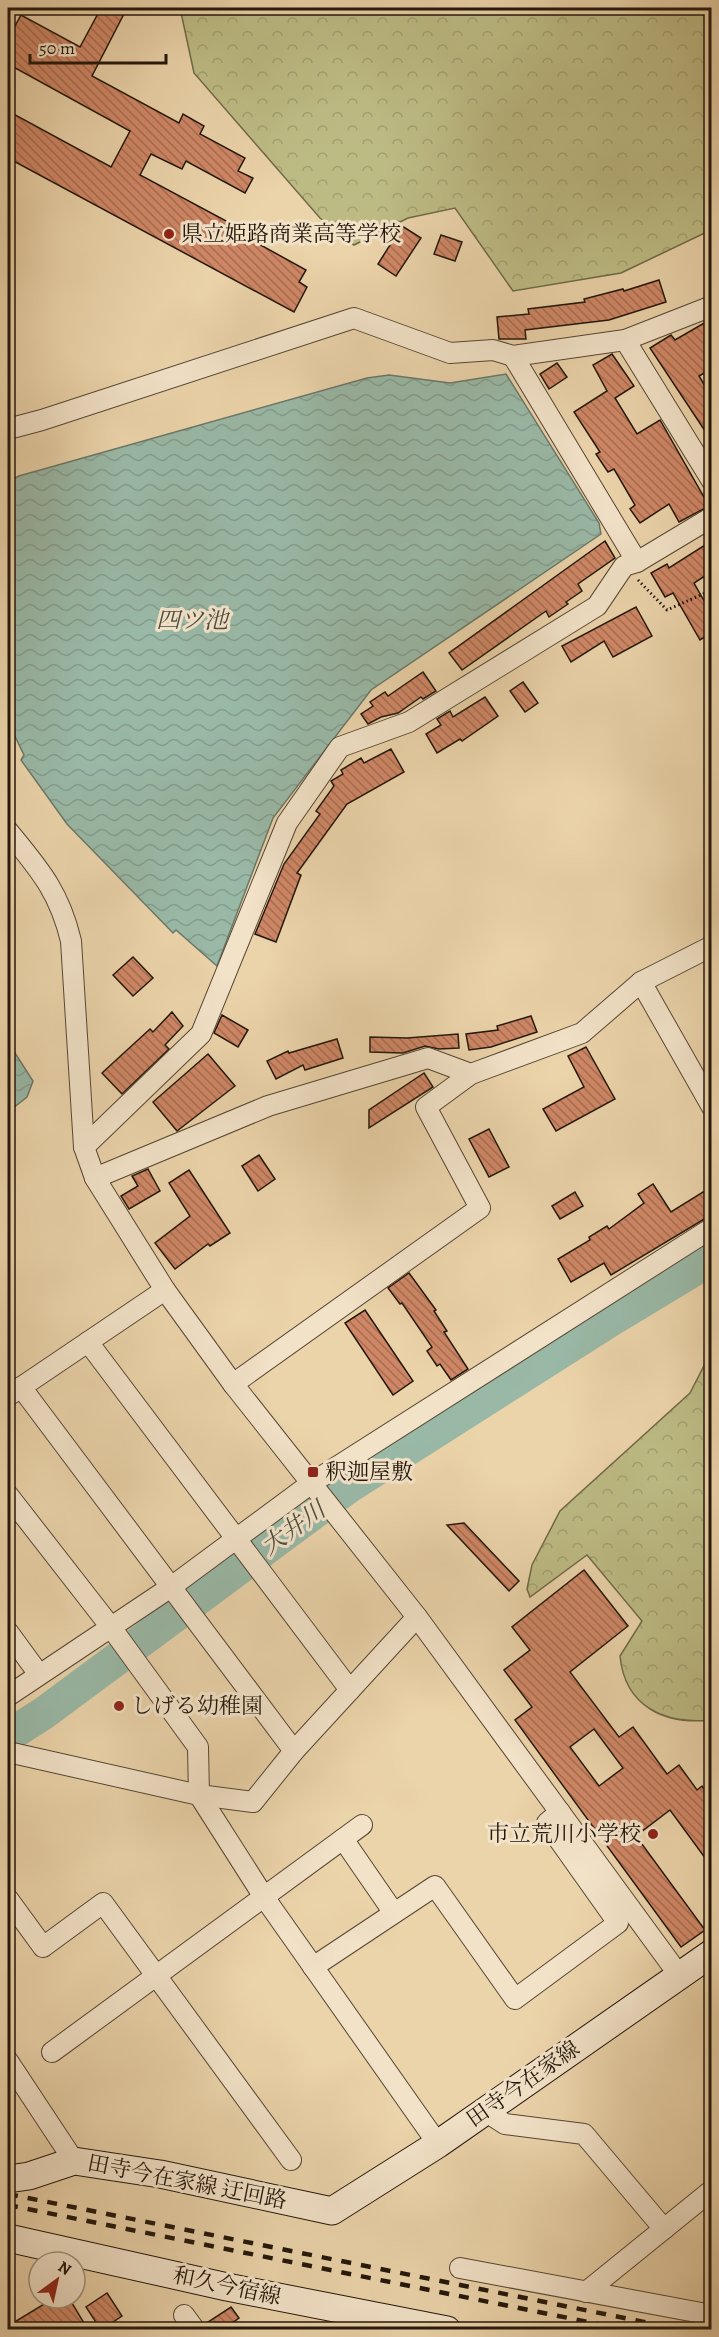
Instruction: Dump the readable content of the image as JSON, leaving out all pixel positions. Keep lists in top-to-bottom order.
{
  "streets": {
    "main road": ["田寺今在家線", "田寺今在家線 迂回路", "和久今宿線"]
  },
  "crossings": [
    ["田寺今在家線", "田寺今在家線 迂回路"]
  ],
  "water": ["四ツ池", "大井川"],
  "places": {
    "other": ["県立姫路商業高等学校", "しげる幼稚園", "市立荒川小学校"],
    "transit": ["釈迦屋敷"]
  },
  "scale_bar": "50 m",
  "north": "top right"
}
